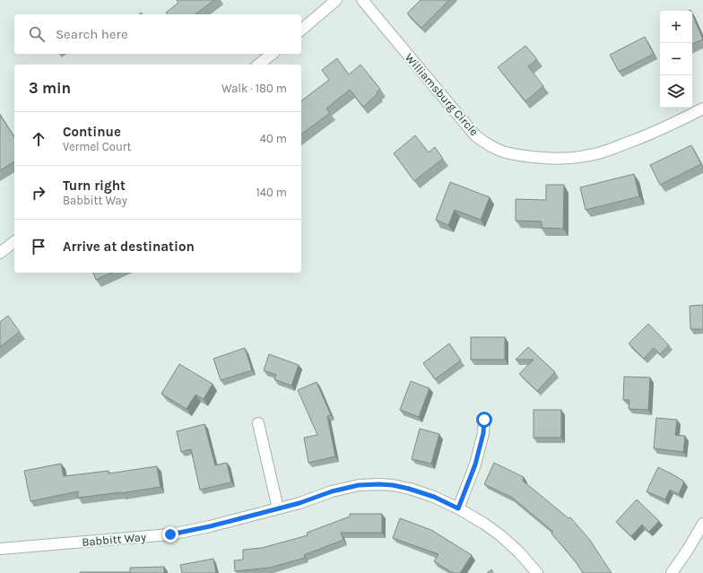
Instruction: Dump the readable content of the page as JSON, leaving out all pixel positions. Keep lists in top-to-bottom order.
{
  "streets": {
    "street": ["Williamsburg Circle", "Babbitt Way"]
  },
  "page": {
    "map_buttons": ["+", "−"],
    "search": "Search here",
    "heading": ["3 min", "Walk · 180 m"],
    "list": [
      ["Continue", "Vermel Court", "40 m"],
      ["Turn right", "Babbitt Way", "140 m"],
      "Arrive at destination"
    ]
  }
}
